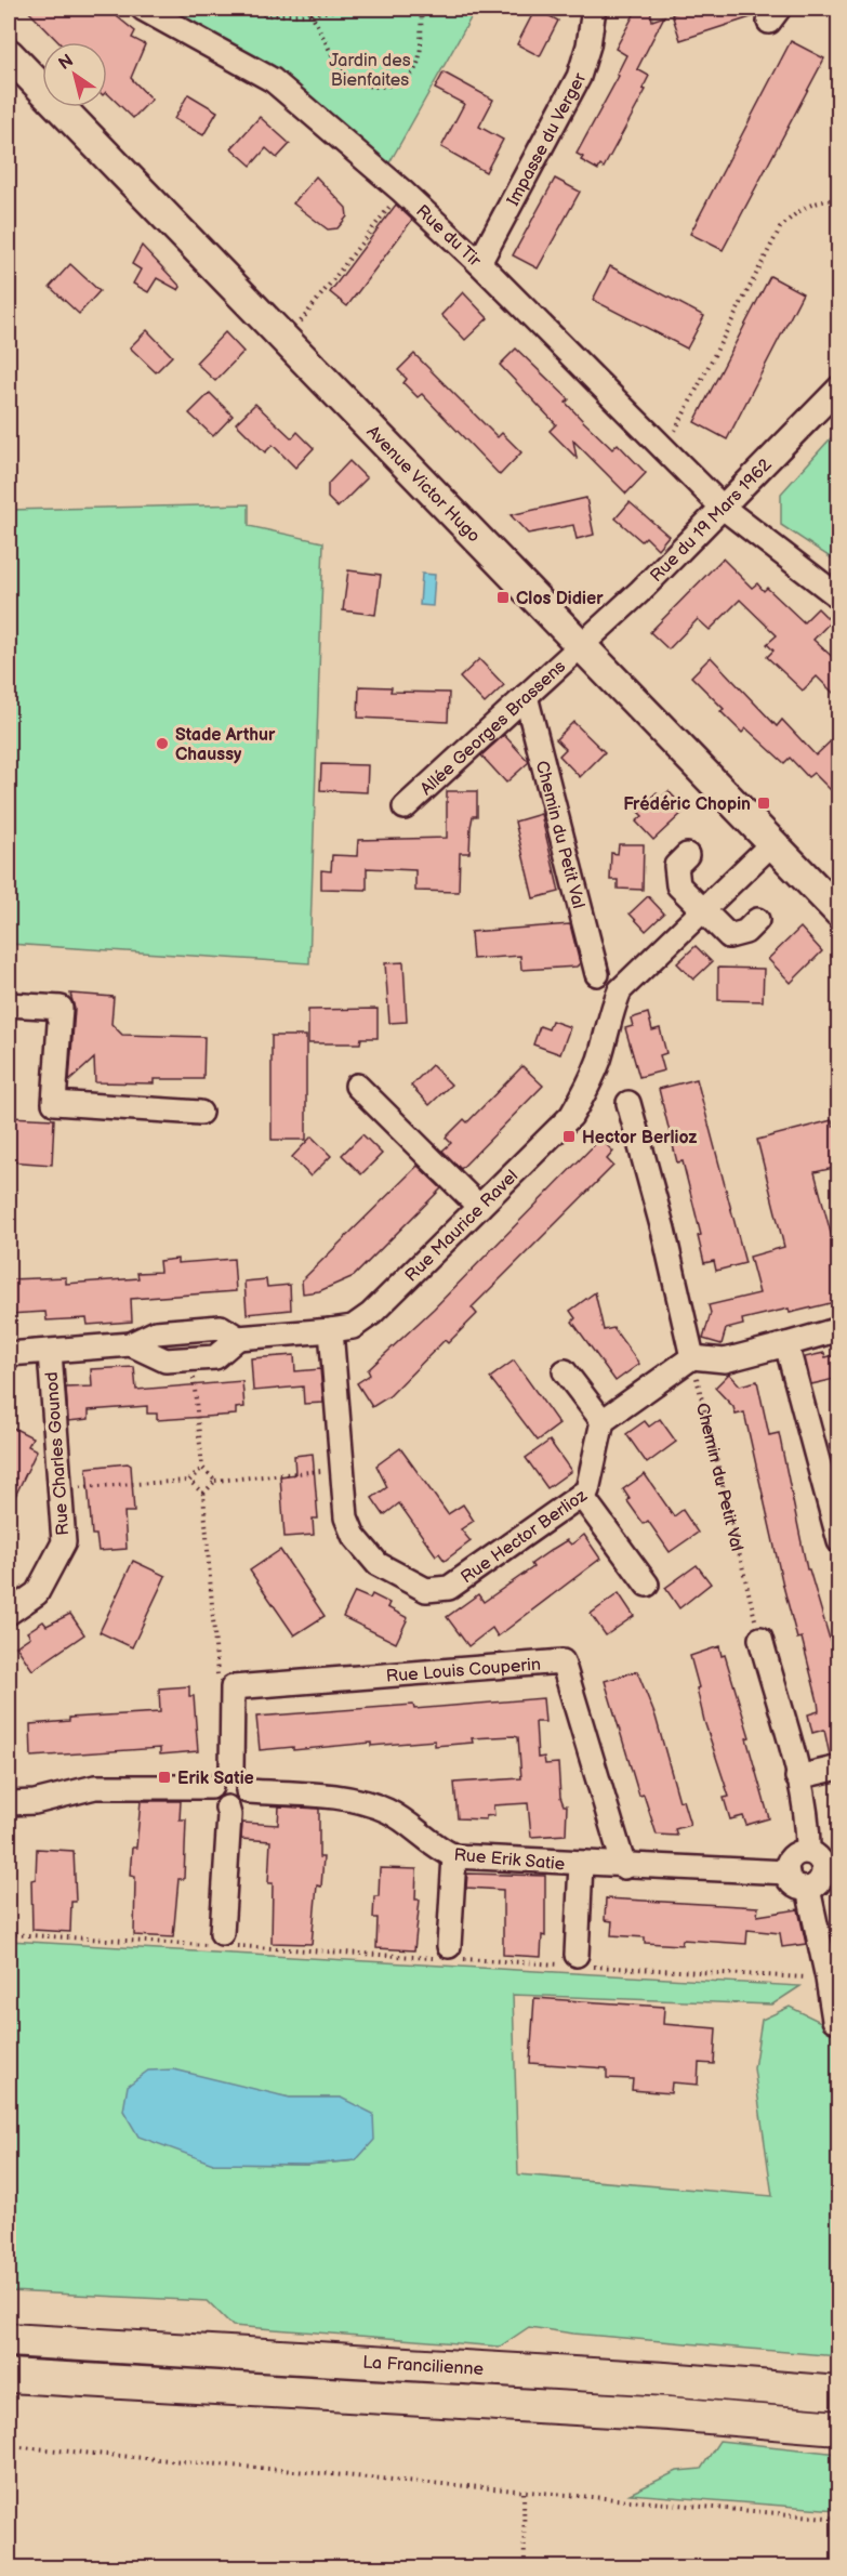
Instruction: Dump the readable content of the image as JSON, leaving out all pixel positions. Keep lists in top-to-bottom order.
{
  "streets": {
    "highway": ["La Francilienne"],
    "main road": ["Avenue Victor Hugo"],
    "street": [
      "Impasse du Verger",
      "Rue du Tir",
      "Rue du 19 Mars 1962",
      "Allée Georges Brassens",
      "Chemin du Petit Val",
      "Rue Maurice Ravel",
      "Rue Charles Gounod",
      "Rue Hector Berlioz",
      "Rue Louis Couperin",
      "Rue Erik Satie"
    ]
  },
  "crossings": [
    ["Impasse du Verger", "Rue du Tir"],
    ["Rue du Tir", "Rue du 19 Mars 1962"],
    ["Avenue Victor Hugo", "Rue du 19 Mars 1962"],
    ["Avenue Victor Hugo", "Allée Georges Brassens"],
    ["Avenue Victor Hugo", "Rue Maurice Ravel"],
    ["Rue du 19 Mars 1962", "Allée Georges Brassens"],
    ["Allée Georges Brassens", "Chemin du Petit Val"],
    ["Rue Maurice Ravel", "Rue Charles Gounod"],
    ["Rue Maurice Ravel", "Rue Hector Berlioz"],
    ["Rue Louis Couperin", "Rue Erik Satie"]
  ],
  "parks": ["Jardin des Bienfaites"],
  "places": {
    "transit": [
      "Clos Didier",
      "Frédéric Chopin",
      "Hector Berlioz",
      "Erik Satie"
    ],
    "other": ["Stade Arthur Chaussy"]
  },
  "north": "top left"
}
